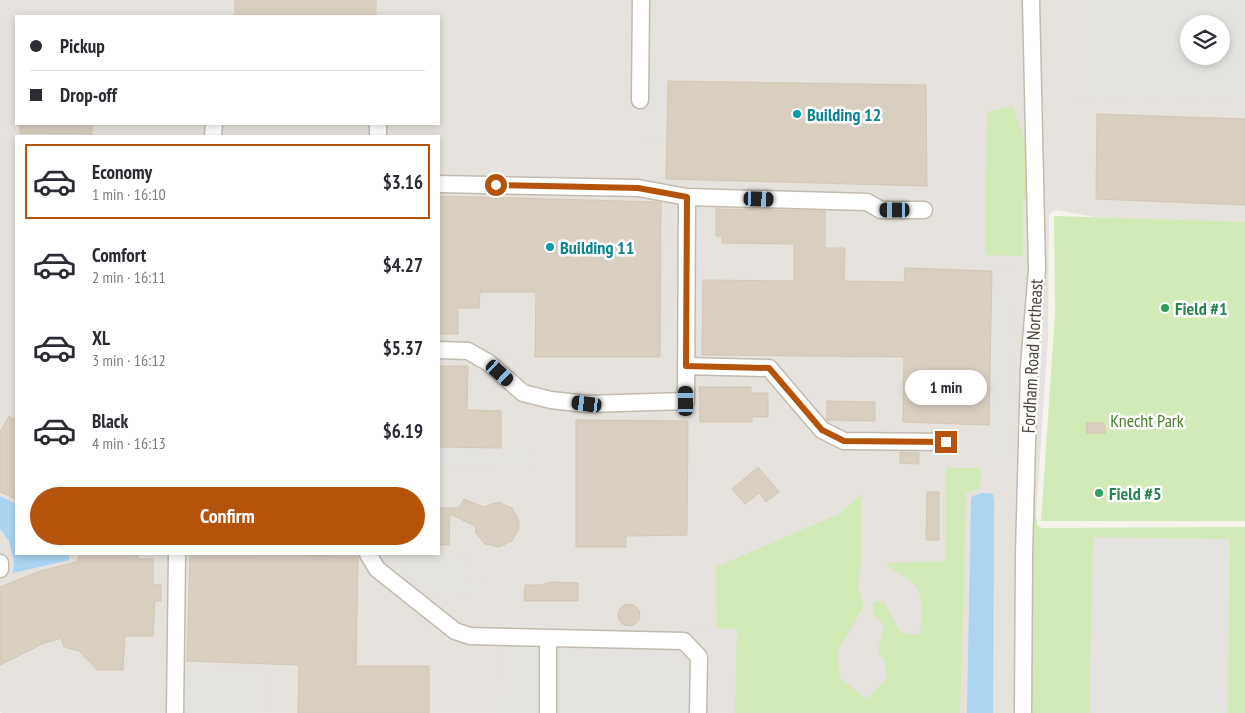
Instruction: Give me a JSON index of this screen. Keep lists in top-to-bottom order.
{
  "streets": {
    "street": ["Fordham Road Northeast"]
  },
  "parks": ["Knecht Park"],
  "places": [
    "Building 12",
    "Building 11",
    "Field #1",
    "Field #5"
  ],
  "page": {
    "banner": ["Pickup", "Drop-off"],
    "list": [
      {
        "name": "Economy",
        "note": "1 min · 16:10",
        "value": "$3.16"
      },
      {
        "name": "Comfort",
        "note": "2 min · 16:11",
        "value": "$4.27"
      },
      {
        "name": "XL",
        "note": "3 min · 16:12",
        "value": "$5.37"
      },
      {
        "name": "Black",
        "note": "4 min · 16:13",
        "value": "$6.19"
      }
    ],
    "bubble": "1 min",
    "buttons": "Confirm"
  }
}
